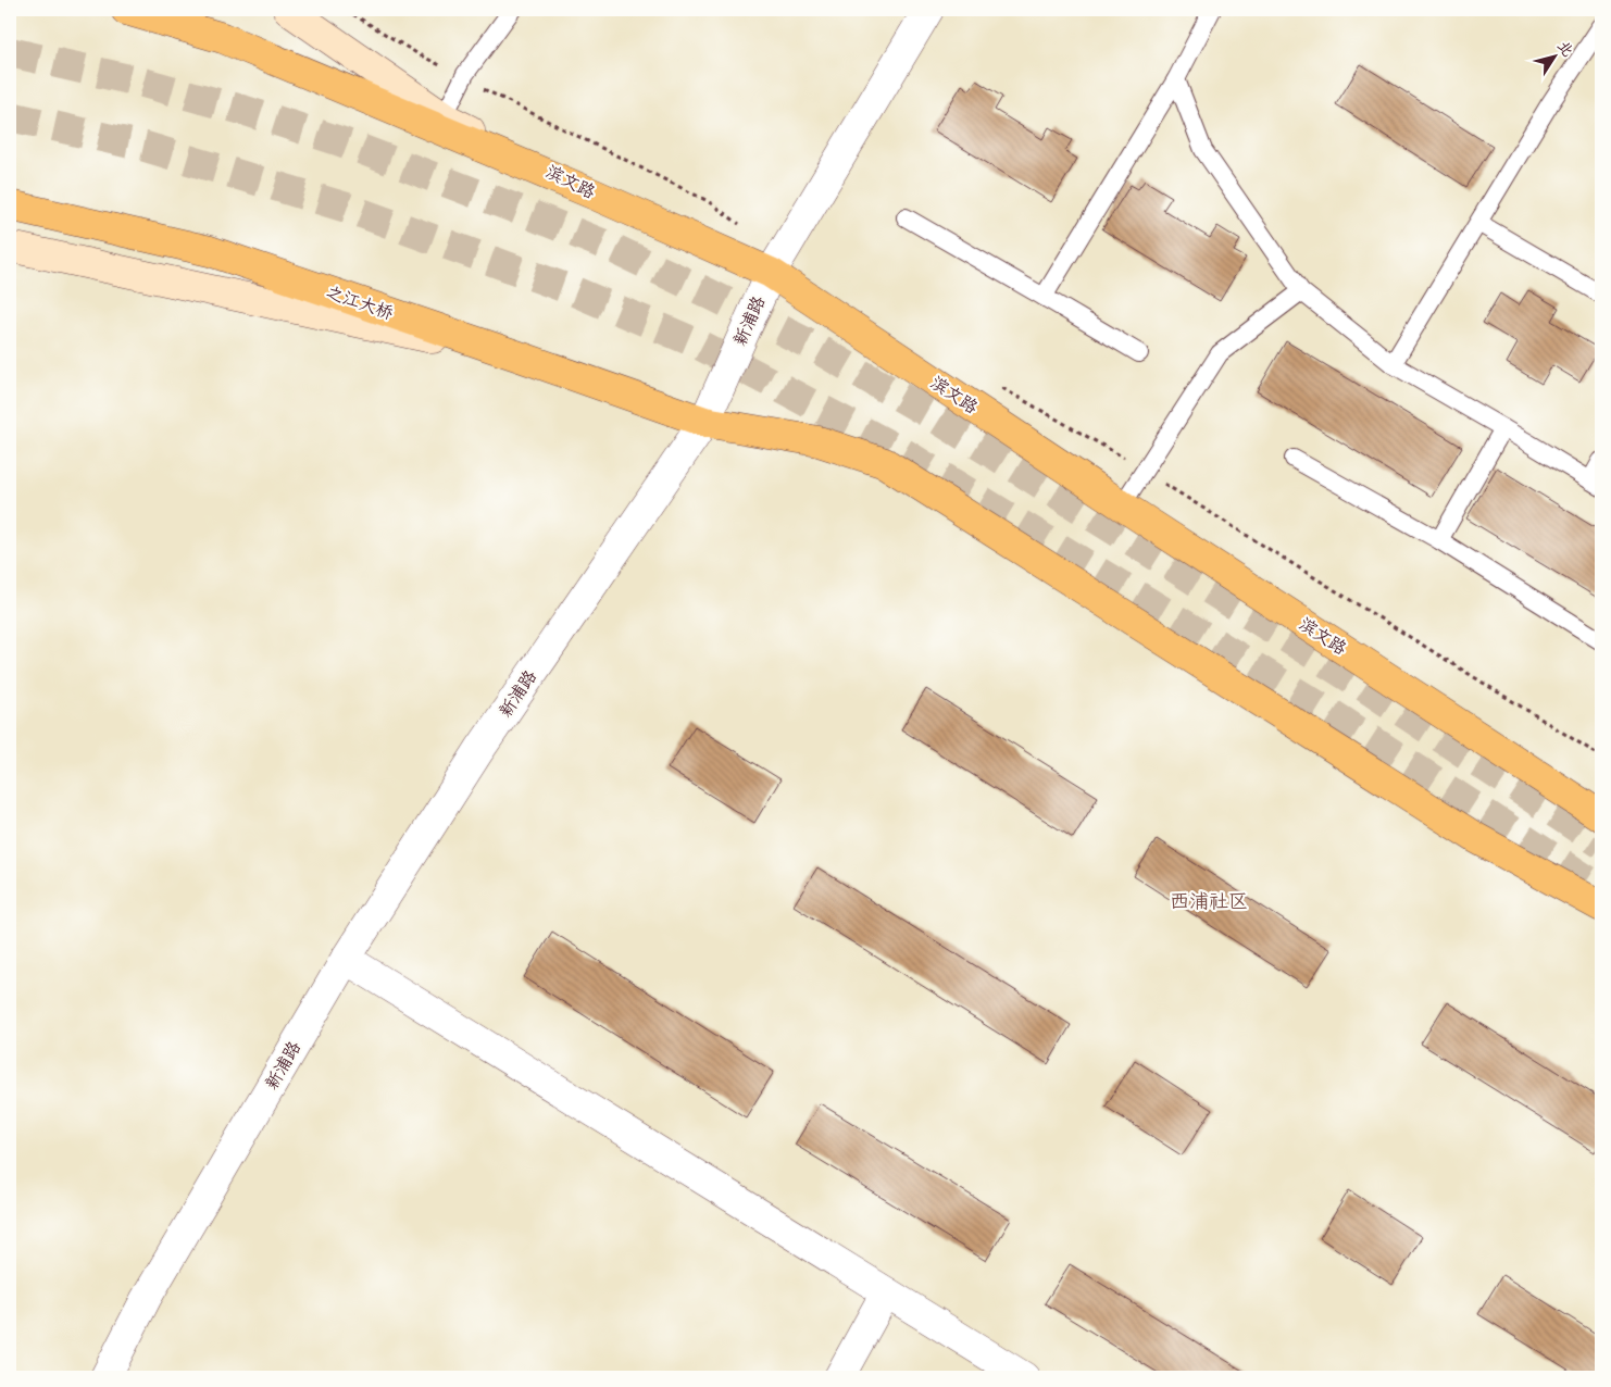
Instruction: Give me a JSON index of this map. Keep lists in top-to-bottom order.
{
  "streets": {
    "main road": ["滨文路", "之江大桥"],
    "street": ["新浦路"]
  },
  "crossings": [
    ["滨文路", "新浦路"],
    ["之江大桥", "新浦路"]
  ],
  "districts": ["西浦社区"],
  "north": "top right"
}
